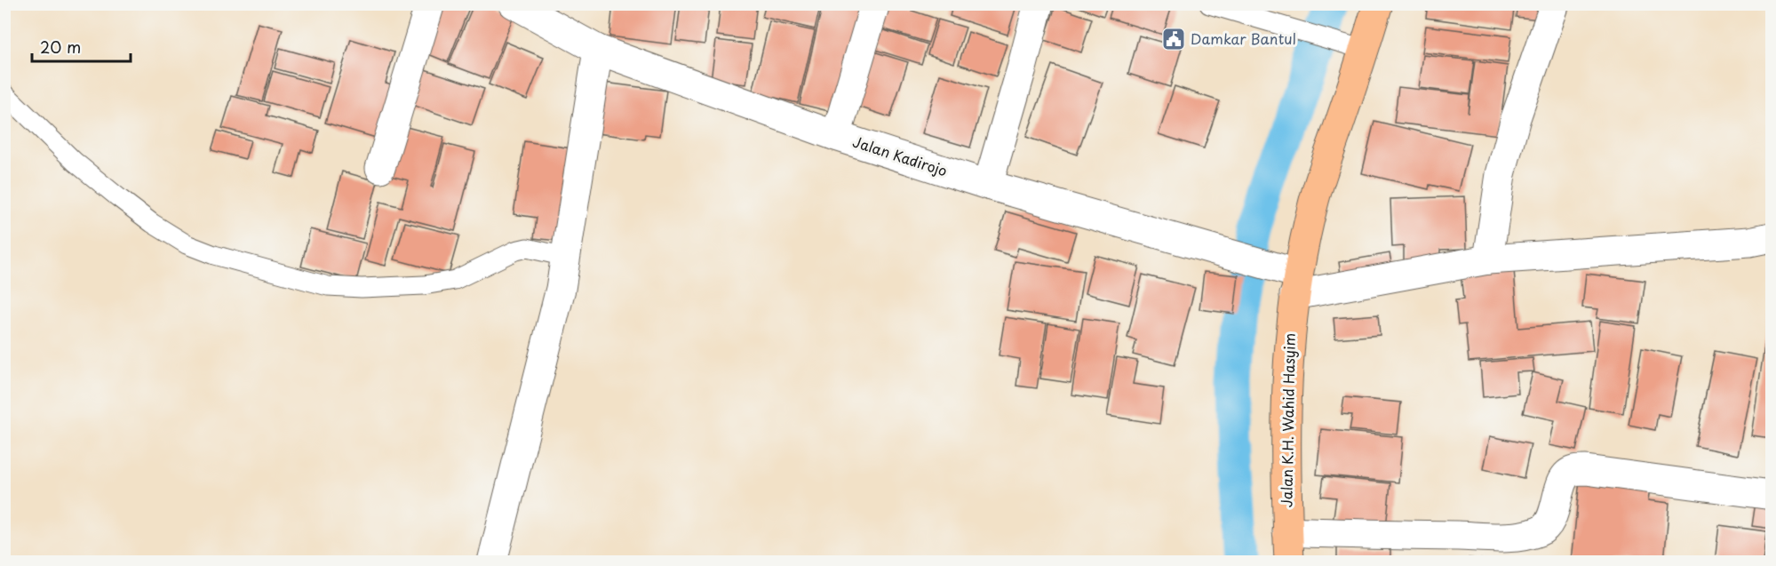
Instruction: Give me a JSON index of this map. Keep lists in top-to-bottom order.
{
  "streets": {
    "main road": ["Jalan K.H. Wahid Hasyim"],
    "street": ["Jalan Kadirojo"]
  },
  "crossings": [
    ["Jalan Kadirojo", "Jalan K.H. Wahid Hasyim"]
  ],
  "places": {
    "public building": ["Damkar Bantul"]
  },
  "scale_bar": "20 m"
}
